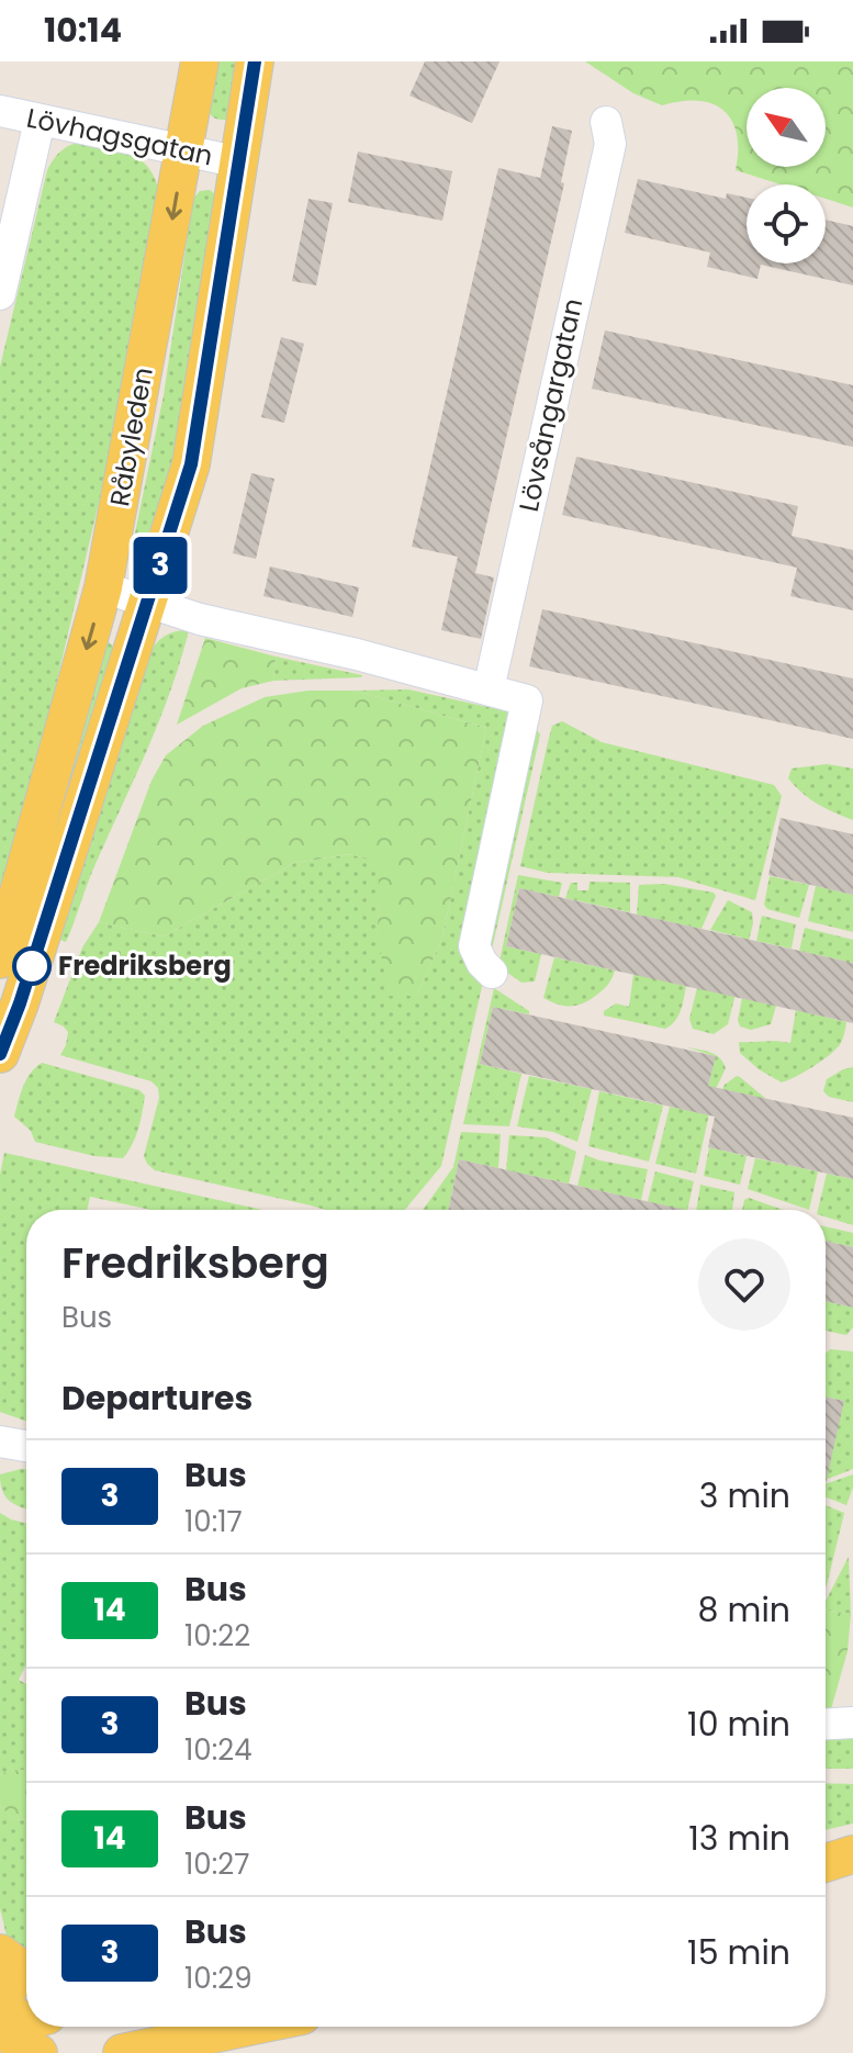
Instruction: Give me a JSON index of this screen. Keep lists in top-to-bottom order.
{
  "streets": {
    "main road": ["Råbyleden"],
    "street": ["Lövhagsgatan", "Lövsångargatan"]
  },
  "crossings": [
    ["Lövhagsgatan", "Råbyleden"]
  ],
  "places": ["Fredriksberg"],
  "lines": ["bus line 3"],
  "north": "top left",
  "page": {
    "status": "10:14",
    "on_map": "3",
    "heading": [
      ["Fredriksberg", "Bus"],
      "Departures"
    ],
    "list": [
      {
        "mark": "3",
        "name": "Bus",
        "note": "10:17",
        "value": "3 min"
      },
      {
        "mark": "14",
        "name": "Bus",
        "note": "10:22",
        "value": "8 min"
      },
      {
        "mark": "3",
        "name": "Bus",
        "note": "10:24",
        "value": "10 min"
      },
      {
        "mark": "14",
        "name": "Bus",
        "note": "10:27",
        "value": "13 min"
      },
      {
        "mark": "3",
        "name": "Bus",
        "note": "10:29",
        "value": "15 min"
      }
    ]
  }
}
